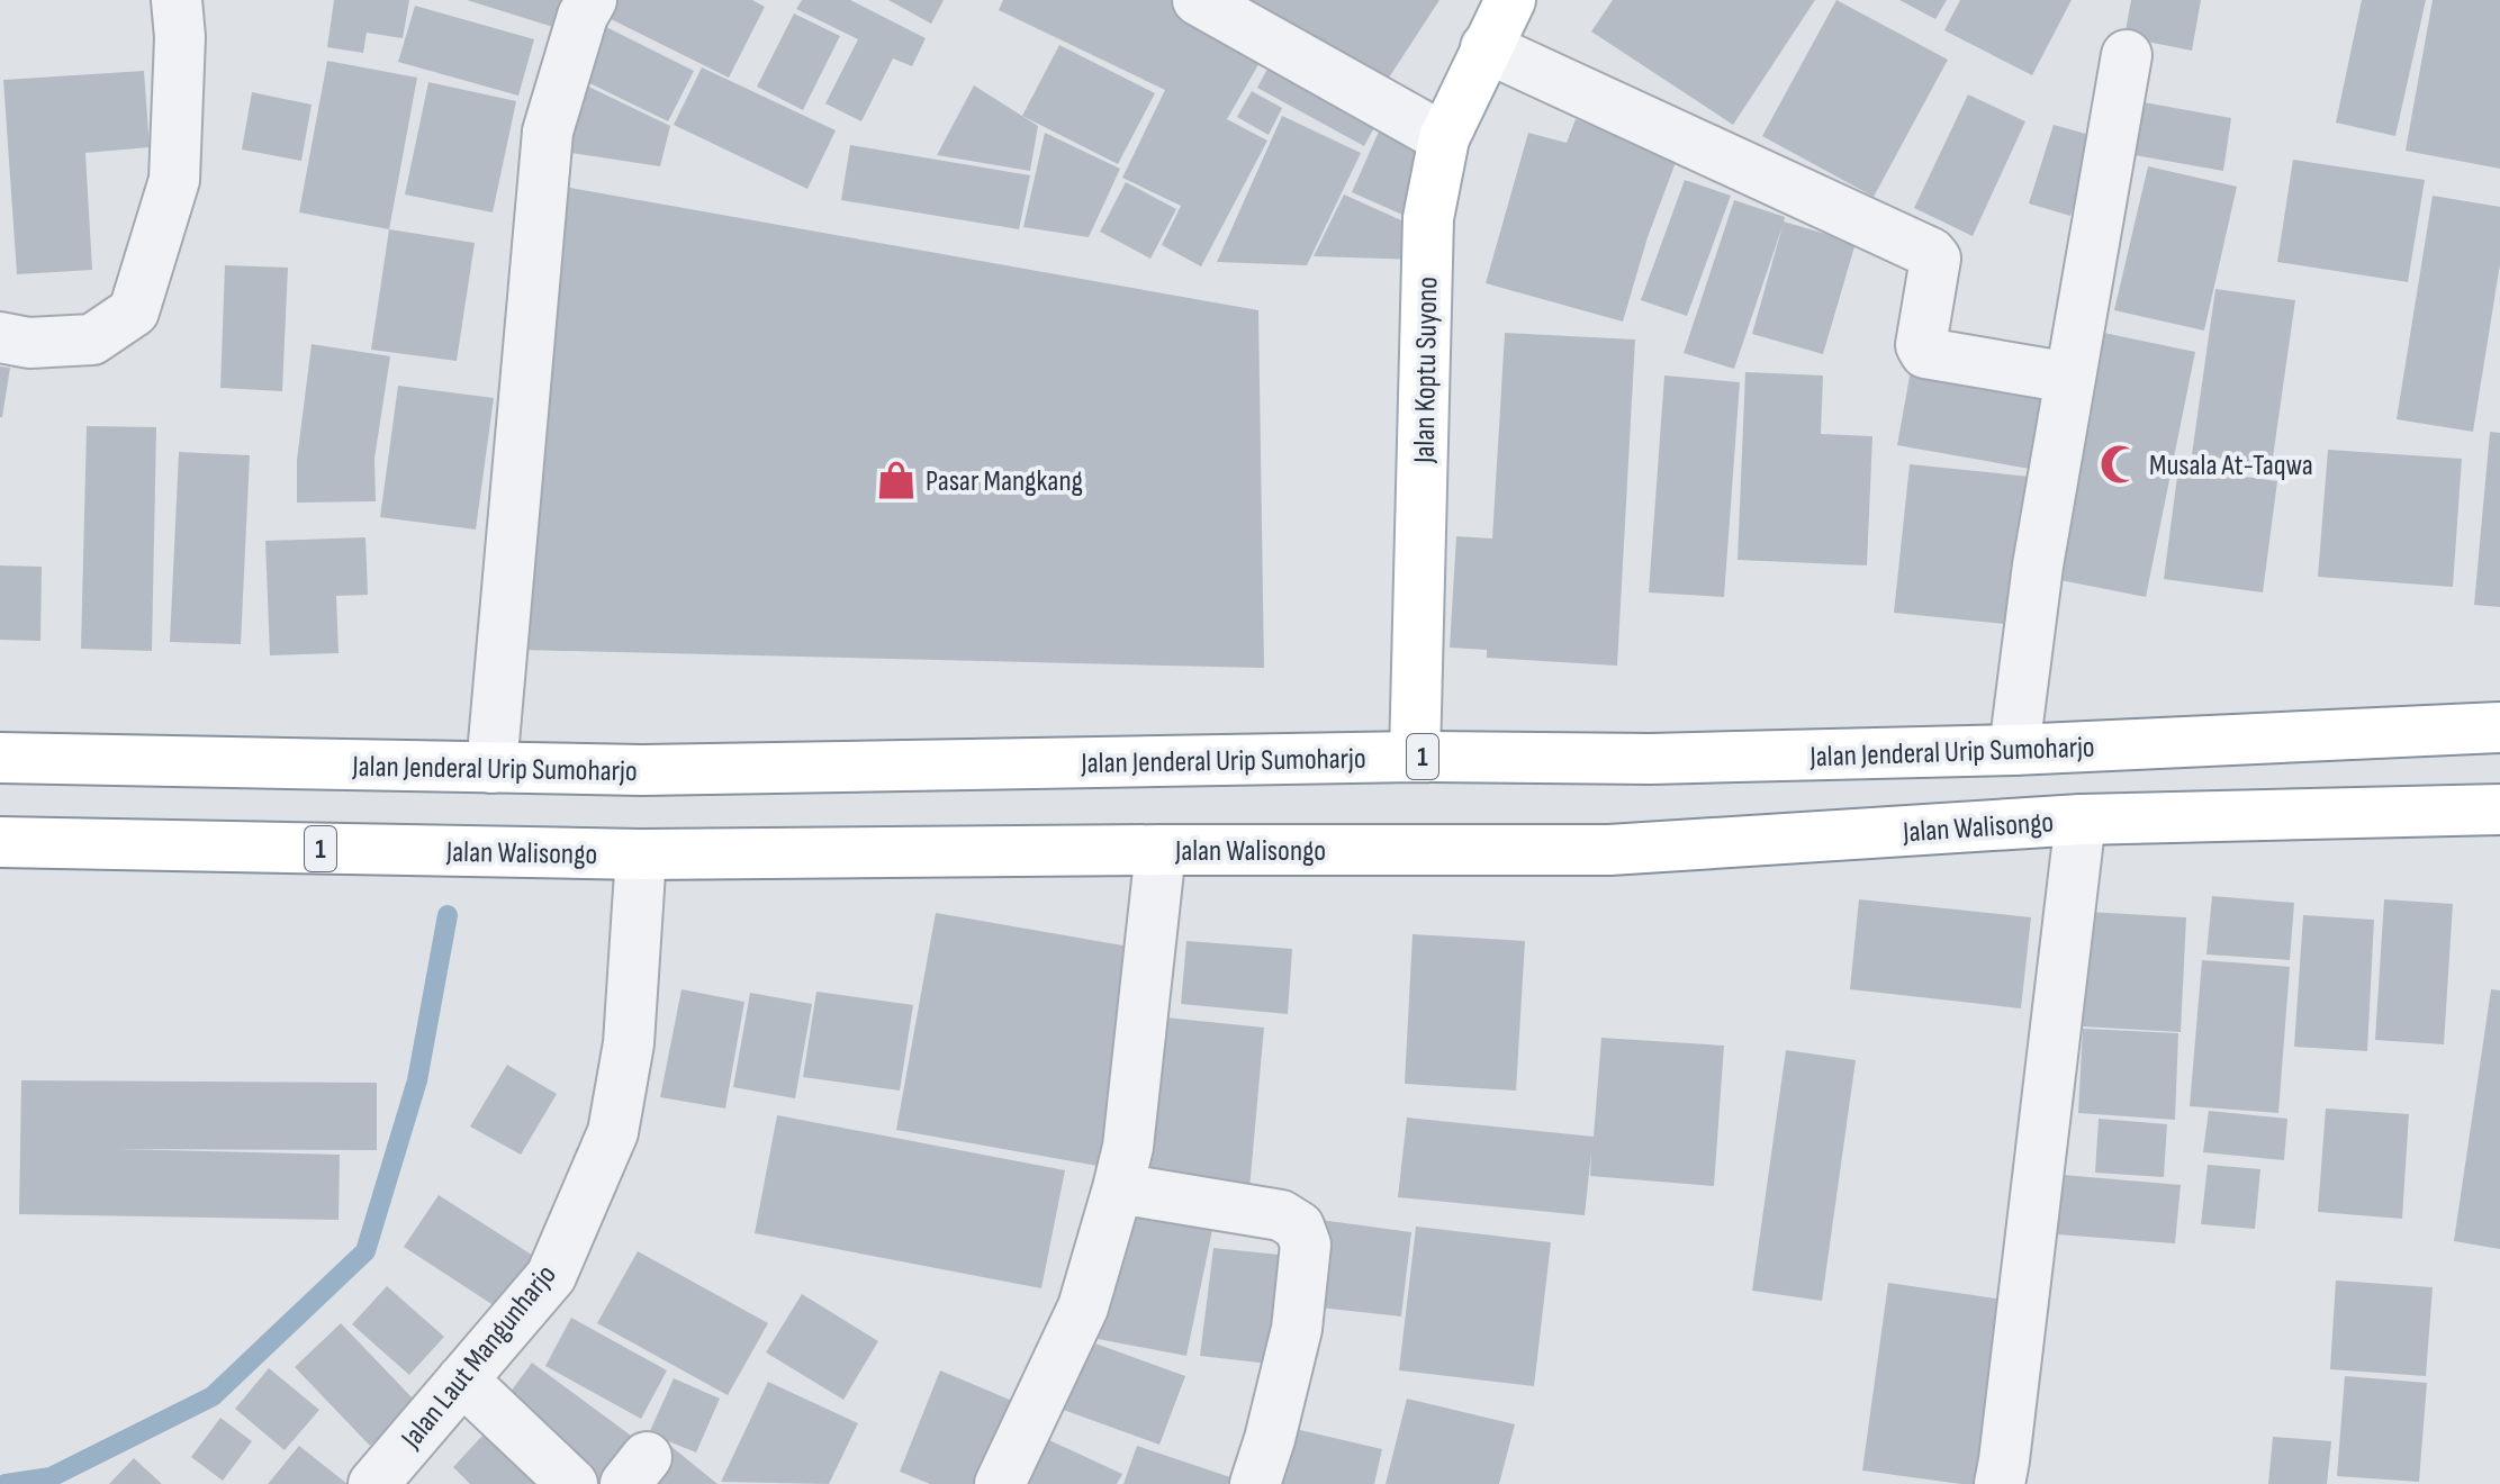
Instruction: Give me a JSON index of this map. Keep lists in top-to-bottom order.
{
  "streets": {
    "main road": [
      "Jalan Koptu Suyono",
      "Jalan Jenderal Urip Sumoharjo",
      "1",
      "Jalan Walisongo"
    ],
    "street": ["Jalan Laut Mangunharjo"]
  },
  "crossings": [
    ["Jalan Koptu Suyono", "Jalan Jenderal Urip Sumoharjo"],
    ["Jalan Walisongo", "Jalan Laut Mangunharjo"]
  ],
  "places": {
    "mosque": ["Musala At-Taqwa"],
    "shop": ["Pasar Mangkang"]
  }
}
